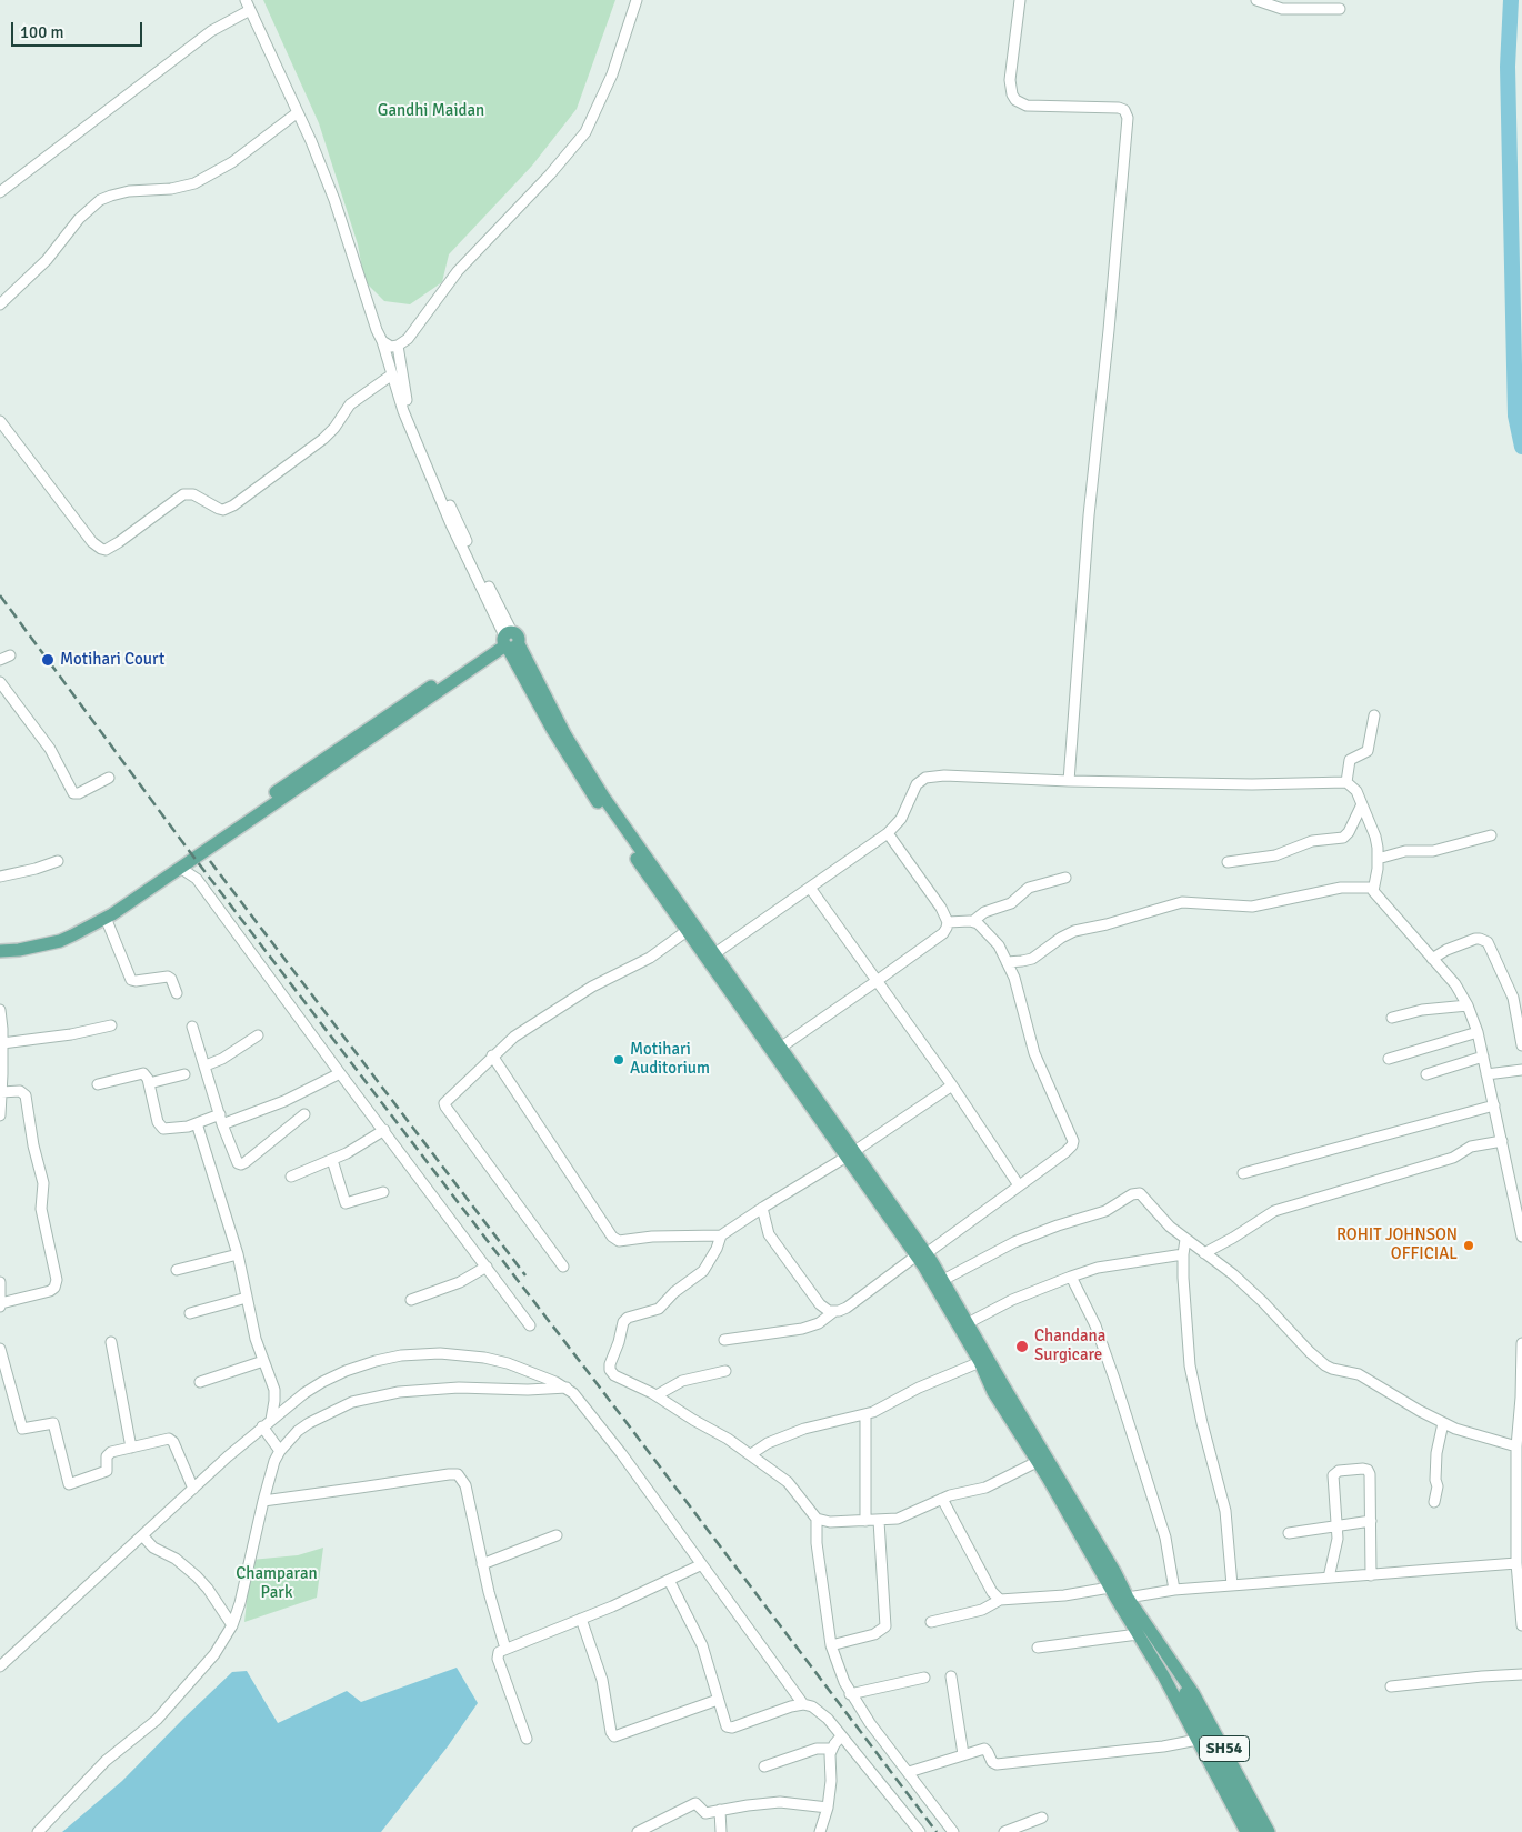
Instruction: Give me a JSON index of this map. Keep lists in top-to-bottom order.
{
  "streets": {
    "main road": ["SH54"]
  },
  "parks": ["Gandhi Maidan", "Champaran Park"],
  "places": [
    "Motihari Court",
    "Motihari Auditorium",
    "ROHIT JOHNSON OFFICIAL",
    "Chandana Surgicare"
  ],
  "scale_bar": "100 m"
}
